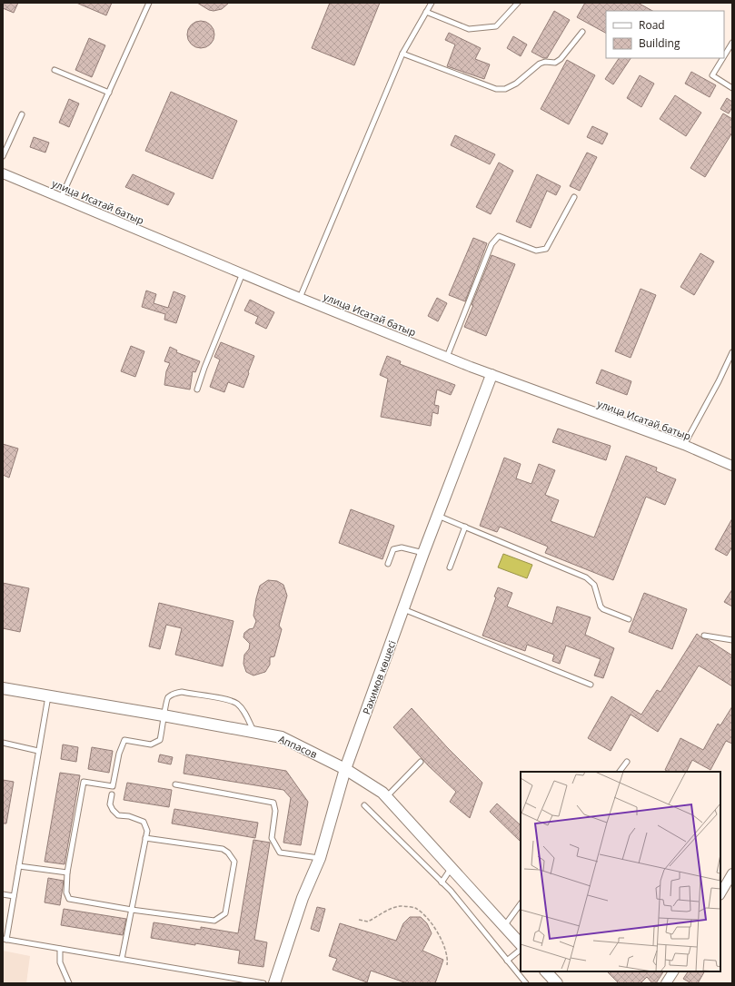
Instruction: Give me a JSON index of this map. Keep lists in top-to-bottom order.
{
  "streets": {
    "street": ["улица Исатай батыр", "Рахимов көшесі", "Аппасов"]
  },
  "crossings": [
    ["улица Исатай батыр", "Рахимов көшесі"],
    ["Рахимов көшесі", "Аппасов"]
  ],
  "legend": ["Road", "Building"]
}
